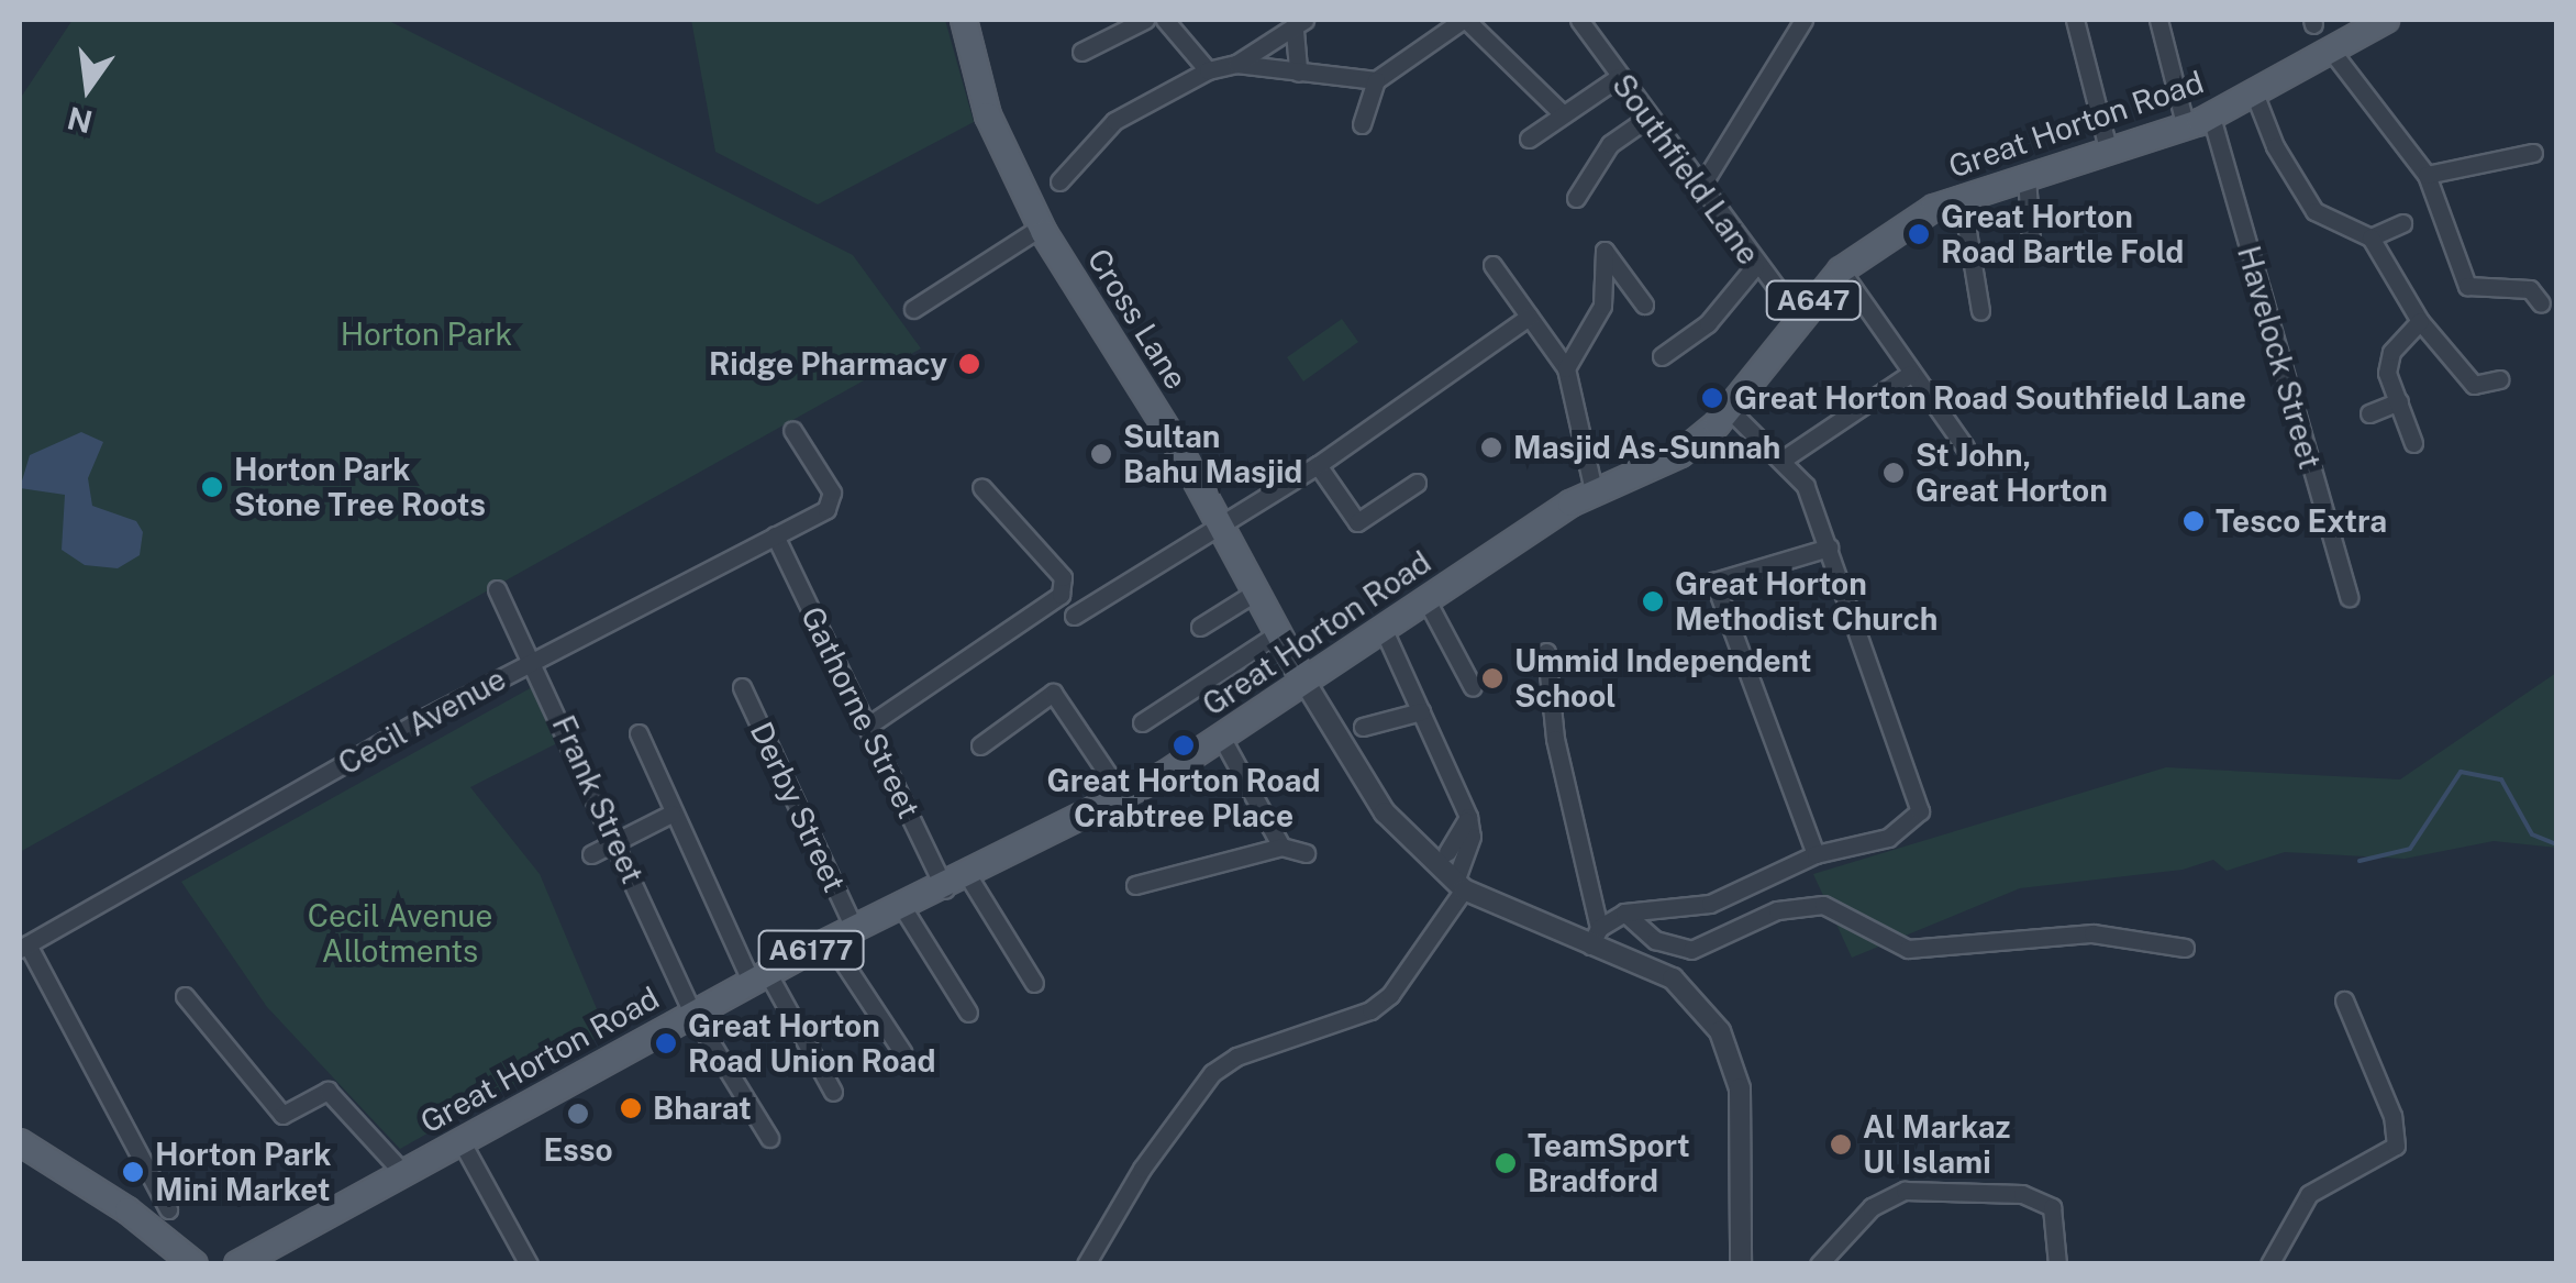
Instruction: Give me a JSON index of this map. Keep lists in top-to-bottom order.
{
  "streets": {
    "main road": [
      "Great Horton Road",
      "A647",
      "Cross Lane",
      "A6177"
    ],
    "street": [
      "Southfield Lane",
      "Havelock Street",
      "Gathorne Street",
      "Cecil Avenue",
      "Frank Street",
      "Derby Street"
    ]
  },
  "crossings": [
    ["Great Horton Road", "Southfield Lane"],
    ["Great Horton Road", "Cross Lane"],
    ["Great Horton Road", "Havelock Street"],
    ["Great Horton Road", "Gathorne Street"],
    ["Great Horton Road", "Frank Street"],
    ["Great Horton Road", "Derby Street"],
    ["Gathorne Street", "Cecil Avenue"],
    ["Cecil Avenue", "Frank Street"]
  ],
  "parks": ["Horton Park", "Cecil Avenue Allotments"],
  "places": [
    "Great Horton Road Bartle Fold",
    "Ridge Pharmacy",
    "Great Horton Road Southfield Lane",
    "Masjid As-Sunnah",
    "Sultan Bahu Masjid",
    "St John, Great Horton",
    "Horton Park Stone Tree Roots",
    "Tesco Extra",
    "Great Horton Methodist Church",
    "Ummid Independent School",
    "Great Horton Road Crabtree Place",
    "Great Horton Road Union Road",
    "Bharat",
    "Esso",
    "Al Markaz Ul Islami",
    "TeamSport Bradford",
    "Horton Park Mini Market"
  ],
  "north": "bottom"
}
